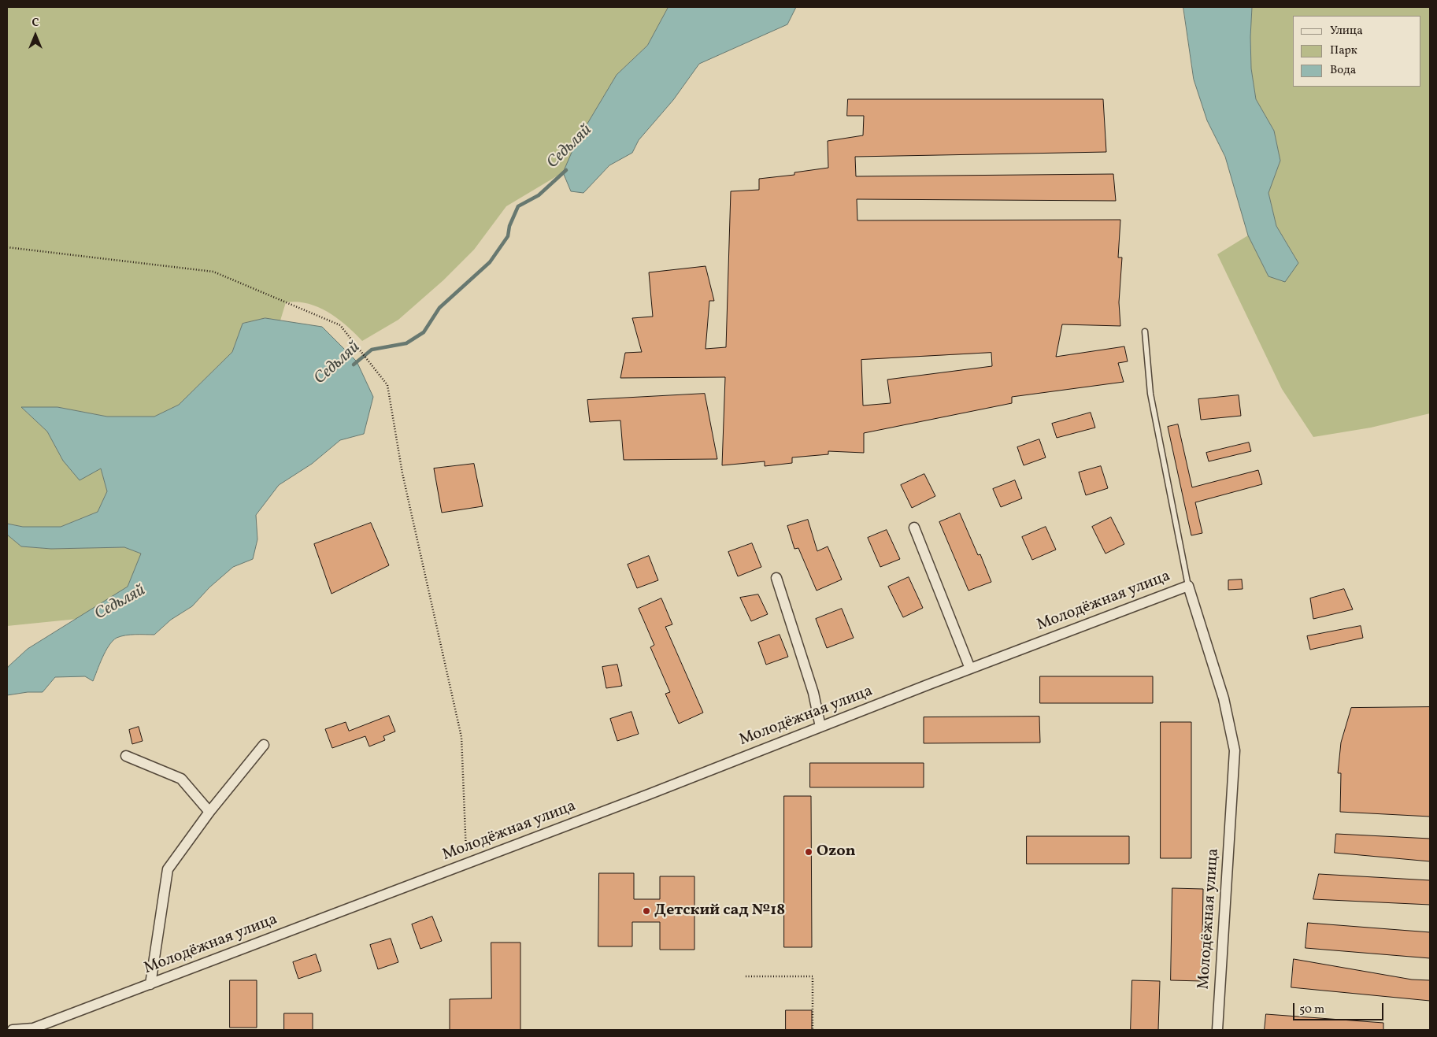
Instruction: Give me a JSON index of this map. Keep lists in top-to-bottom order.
{
  "streets": {
    "street": ["Молодёжная улица"]
  },
  "water": ["Седьляй"],
  "places": ["Ozon", "Детский сад №18"],
  "legend": ["Улица", "Парк", "Вода"],
  "scale_bar": "50 m",
  "north": "top"
}
